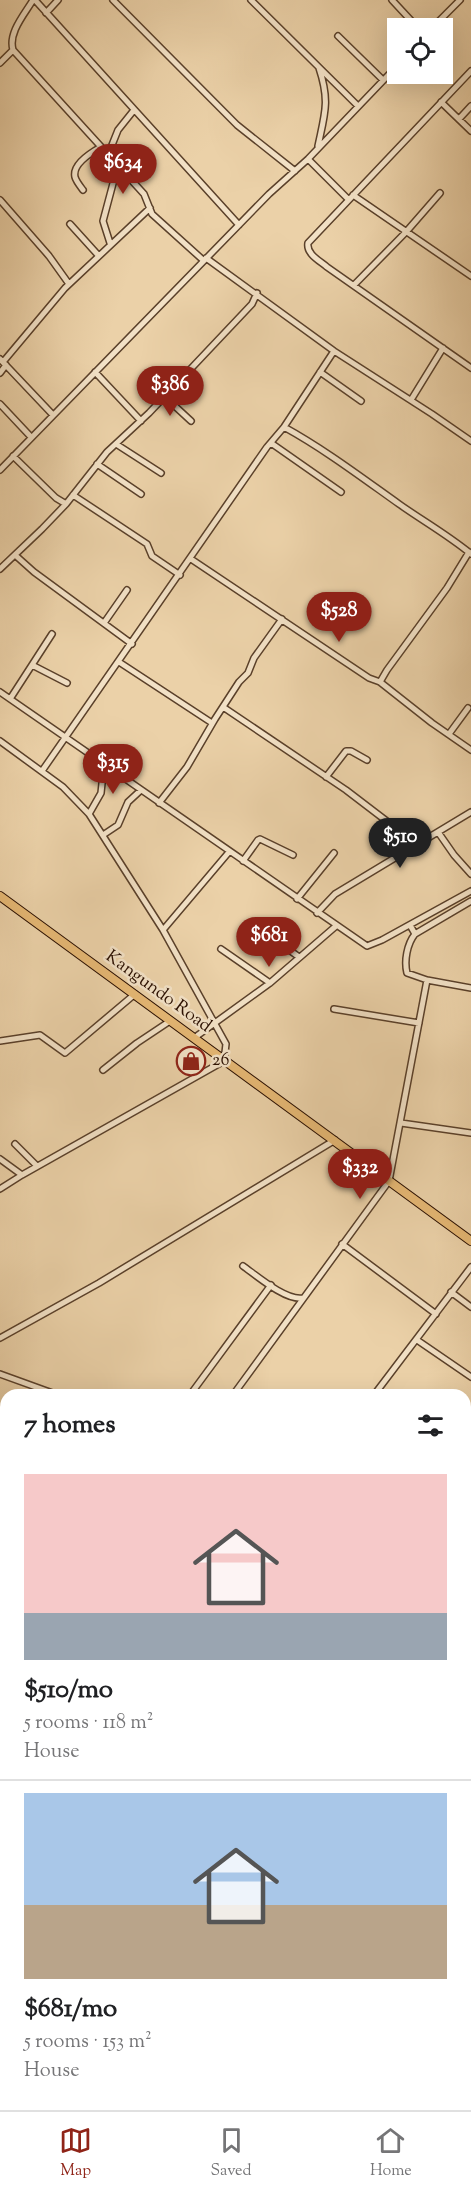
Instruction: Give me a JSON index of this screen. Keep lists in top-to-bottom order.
{
  "streets": {
    "highway": ["Kangundo Road"]
  },
  "places": {
    "shop": ["26"]
  },
  "page": {
    "price": [
      "$634",
      "$386",
      "$528",
      "$315",
      "$510",
      "$681",
      "$332"
    ],
    "heading": "7 homes",
    "list": [
      {
        "name": "$510/mo",
        "note": "5 rooms · 118 m² · House"
      },
      {
        "name": "$681/mo",
        "note": "5 rooms · 153 m² · House"
      }
    ],
    "tabs": ["Map", "Saved", "Home"]
  }
}
